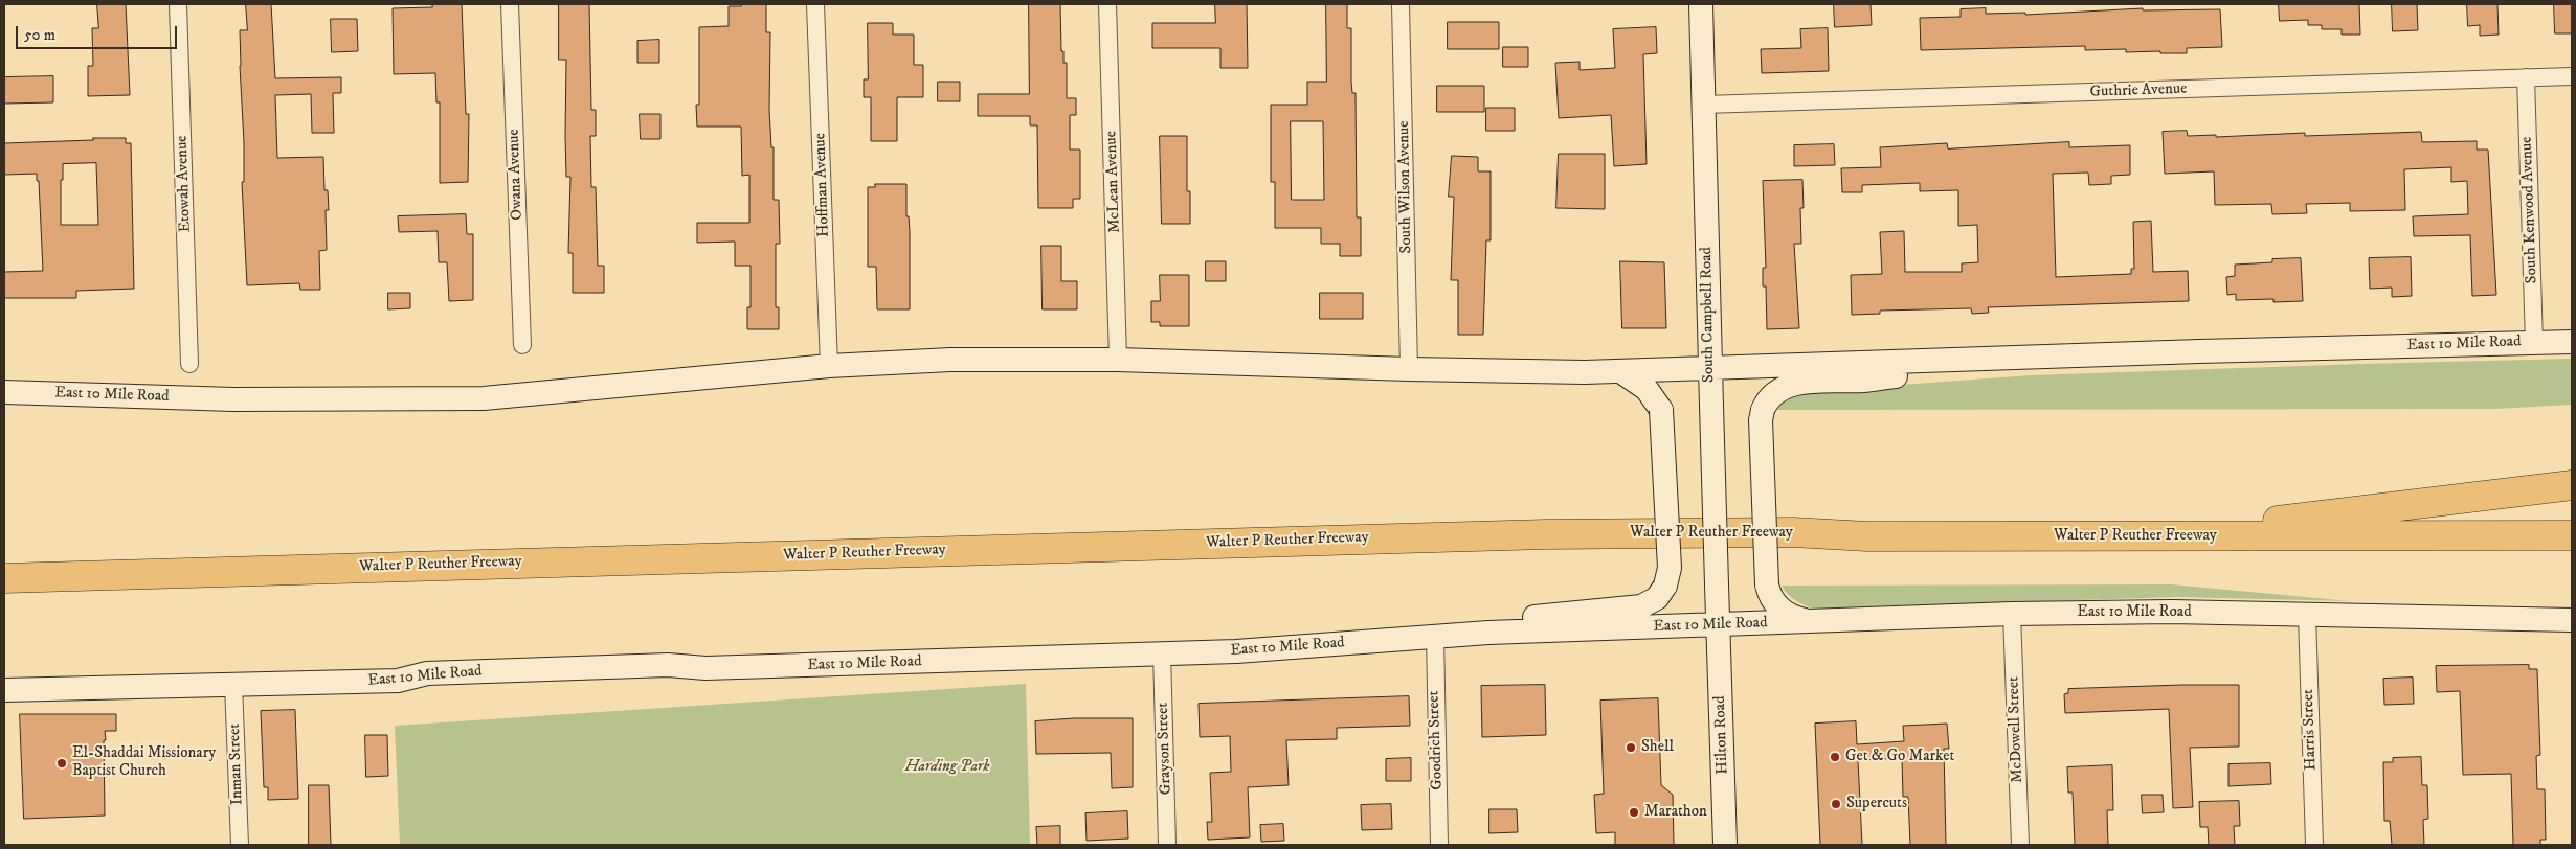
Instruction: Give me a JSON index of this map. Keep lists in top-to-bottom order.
{
  "streets": {
    "highway": ["Walter P Reuther Freeway"],
    "main road": ["South Campbell Road", "East 10 Mile Road", "Hilton Road"],
    "street": [
      "Guthrie Avenue",
      "Owana Avenue",
      "McLean Avenue",
      "Etowah Avenue",
      "Hoffman Avenue",
      "South Wilson Avenue",
      "South Kenwood Avenue",
      "McDowell Street",
      "Harris Street",
      "Goodrich Street",
      "Grayson Street",
      "Inman Street"
    ]
  },
  "crossings": [
    ["Guthrie Avenue", "South Kenwood Avenue"],
    ["Guthrie Avenue", "South Campbell Road"],
    ["McLean Avenue", "East 10 Mile Road"],
    ["Hoffman Avenue", "East 10 Mile Road"],
    ["South Wilson Avenue", "East 10 Mile Road"],
    ["South Kenwood Avenue", "East 10 Mile Road"],
    ["South Campbell Road", "East 10 Mile Road"],
    ["South Campbell Road", "Hilton Road"],
    ["East 10 Mile Road", "McDowell Street"],
    ["East 10 Mile Road", "Harris Street"],
    ["East 10 Mile Road", "Hilton Road"],
    ["East 10 Mile Road", "Goodrich Street"],
    ["East 10 Mile Road", "Grayson Street"],
    ["East 10 Mile Road", "Inman Street"]
  ],
  "parks": ["Harding Park"],
  "places": [
    "Shell",
    "Get & Go Market",
    "El-Shaddai Missionary Baptist Church",
    "Supercuts",
    "Marathon"
  ],
  "scale_bar": "50 m"
}
